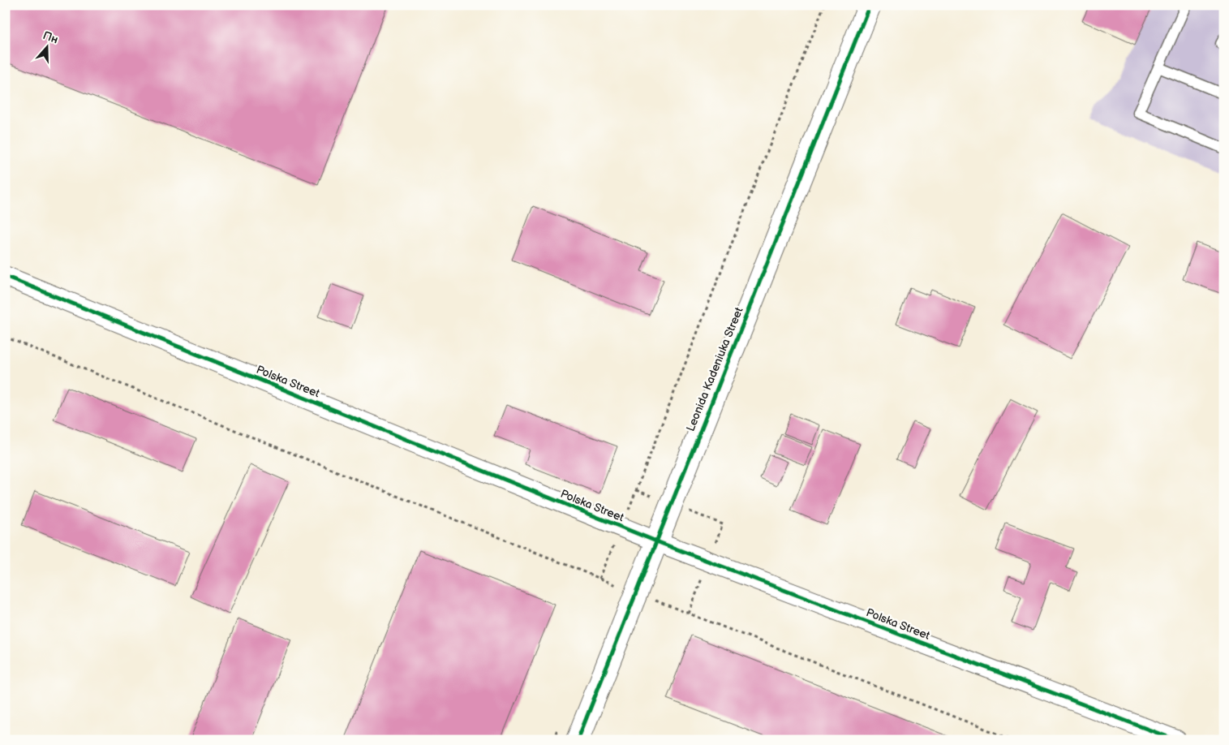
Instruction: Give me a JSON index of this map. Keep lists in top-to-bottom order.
{
  "streets": {
    "street": ["Leonida Kadeniuka Street", "Polska Street"]
  },
  "crossings": [
    ["Leonida Kadeniuka Street", "Polska Street"]
  ],
  "north": "top"
}
